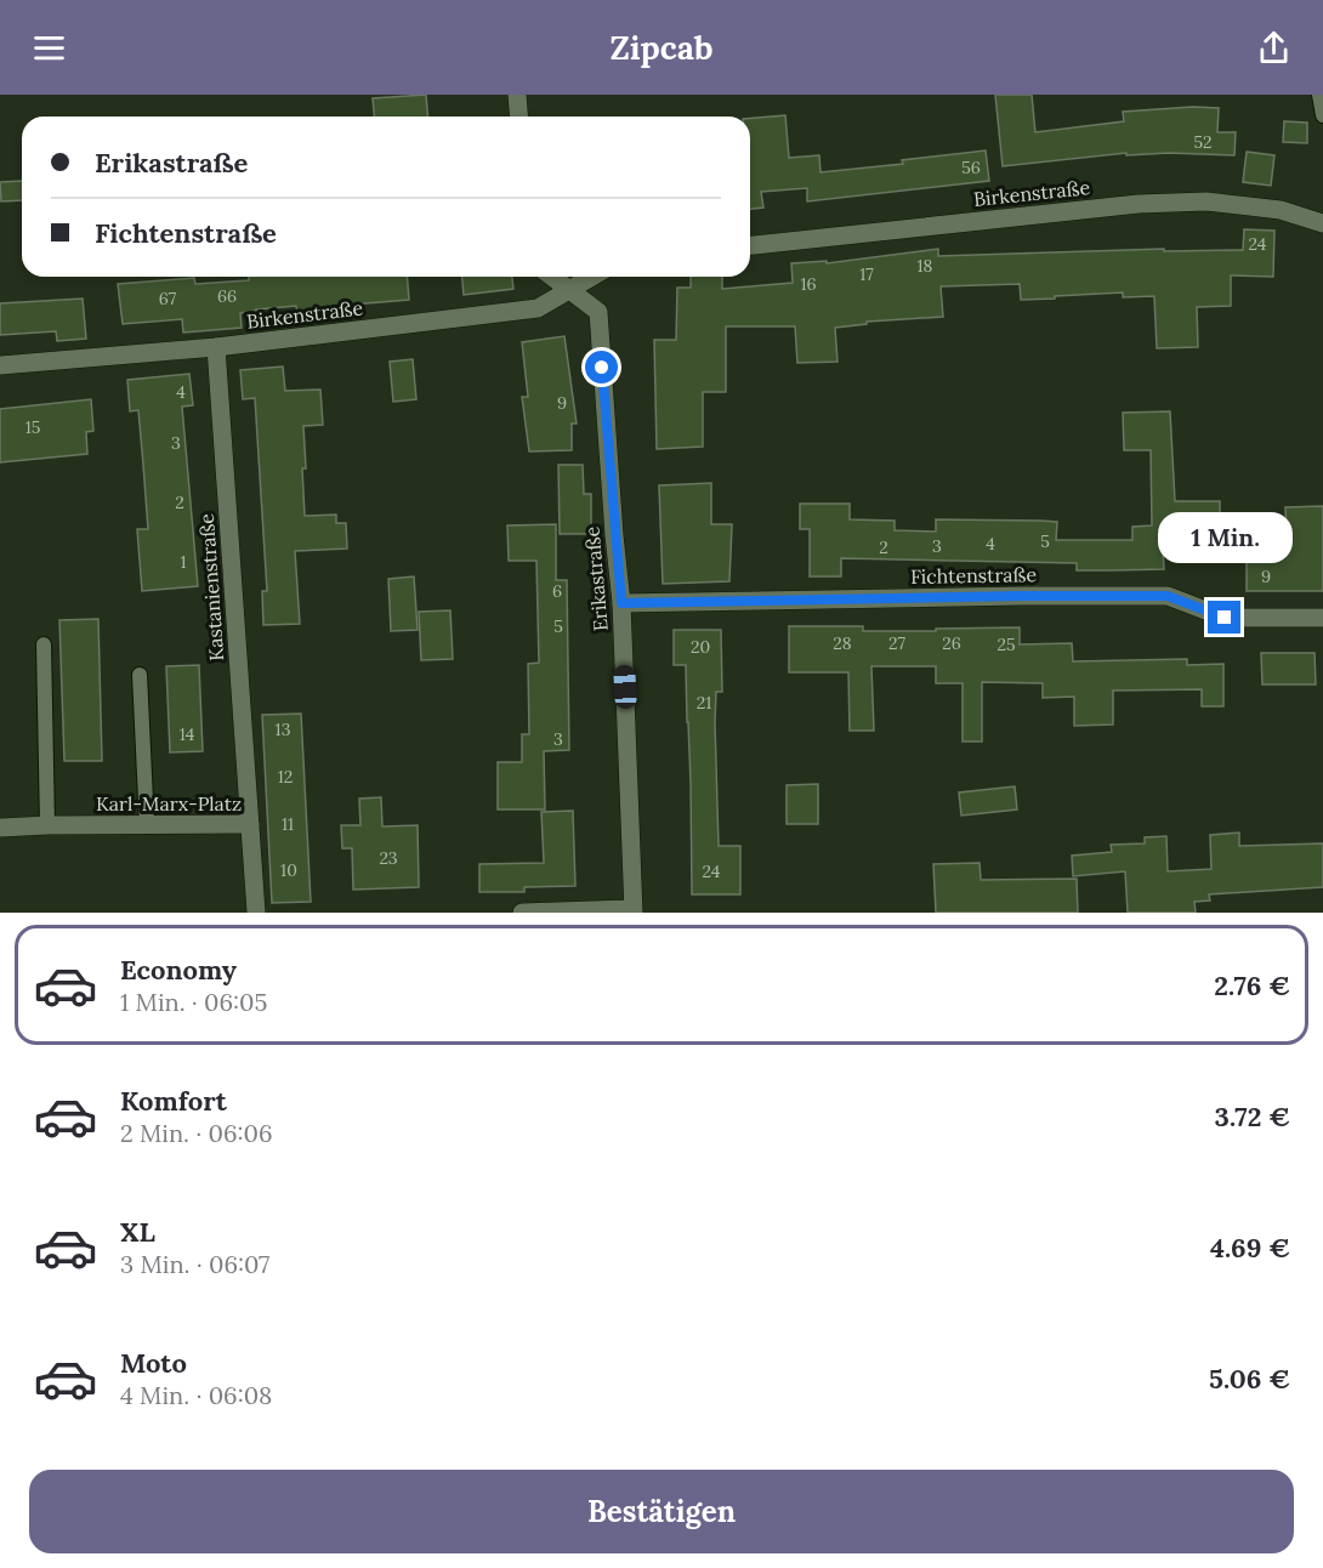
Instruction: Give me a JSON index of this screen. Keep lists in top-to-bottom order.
{
  "streets": {
    "street": [
      "Birkenstraße",
      "Fichtenstraße",
      "Erikastraße",
      "Kastanienstraße",
      "Karl-Marx-Platz"
    ]
  },
  "crossings": [
    ["Birkenstraße", "Erikastraße"],
    ["Birkenstraße", "Kastanienstraße"],
    ["Fichtenstraße", "Erikastraße"],
    ["Kastanienstraße", "Karl-Marx-Platz"]
  ],
  "house_numbers": [
    "52",
    "56",
    "24",
    "18",
    "17",
    "16",
    "66",
    "67",
    "4",
    "9",
    "15",
    "3",
    "2",
    "5",
    "4",
    "3",
    "2",
    "1",
    "9",
    "6",
    "5",
    "28",
    "27",
    "26",
    "25",
    "20",
    "21",
    "13",
    "14",
    "3",
    "12",
    "11",
    "23",
    "10",
    "24"
  ],
  "page": {
    "header": "Zipcab",
    "banner": ["Erikastraße", "Fichtenstraße"],
    "bubble": "1 Min.",
    "list": [
      {
        "name": "Economy",
        "note": "1 Min. · 06:05",
        "value": "2.76 €"
      },
      {
        "name": "Komfort",
        "note": "2 Min. · 06:06",
        "value": "3.72 €"
      },
      {
        "name": "XL",
        "note": "3 Min. · 06:07",
        "value": "4.69 €"
      },
      {
        "name": "Moto",
        "note": "4 Min. · 06:08",
        "value": "5.06 €"
      }
    ],
    "buttons": "Bestätigen"
  }
}
